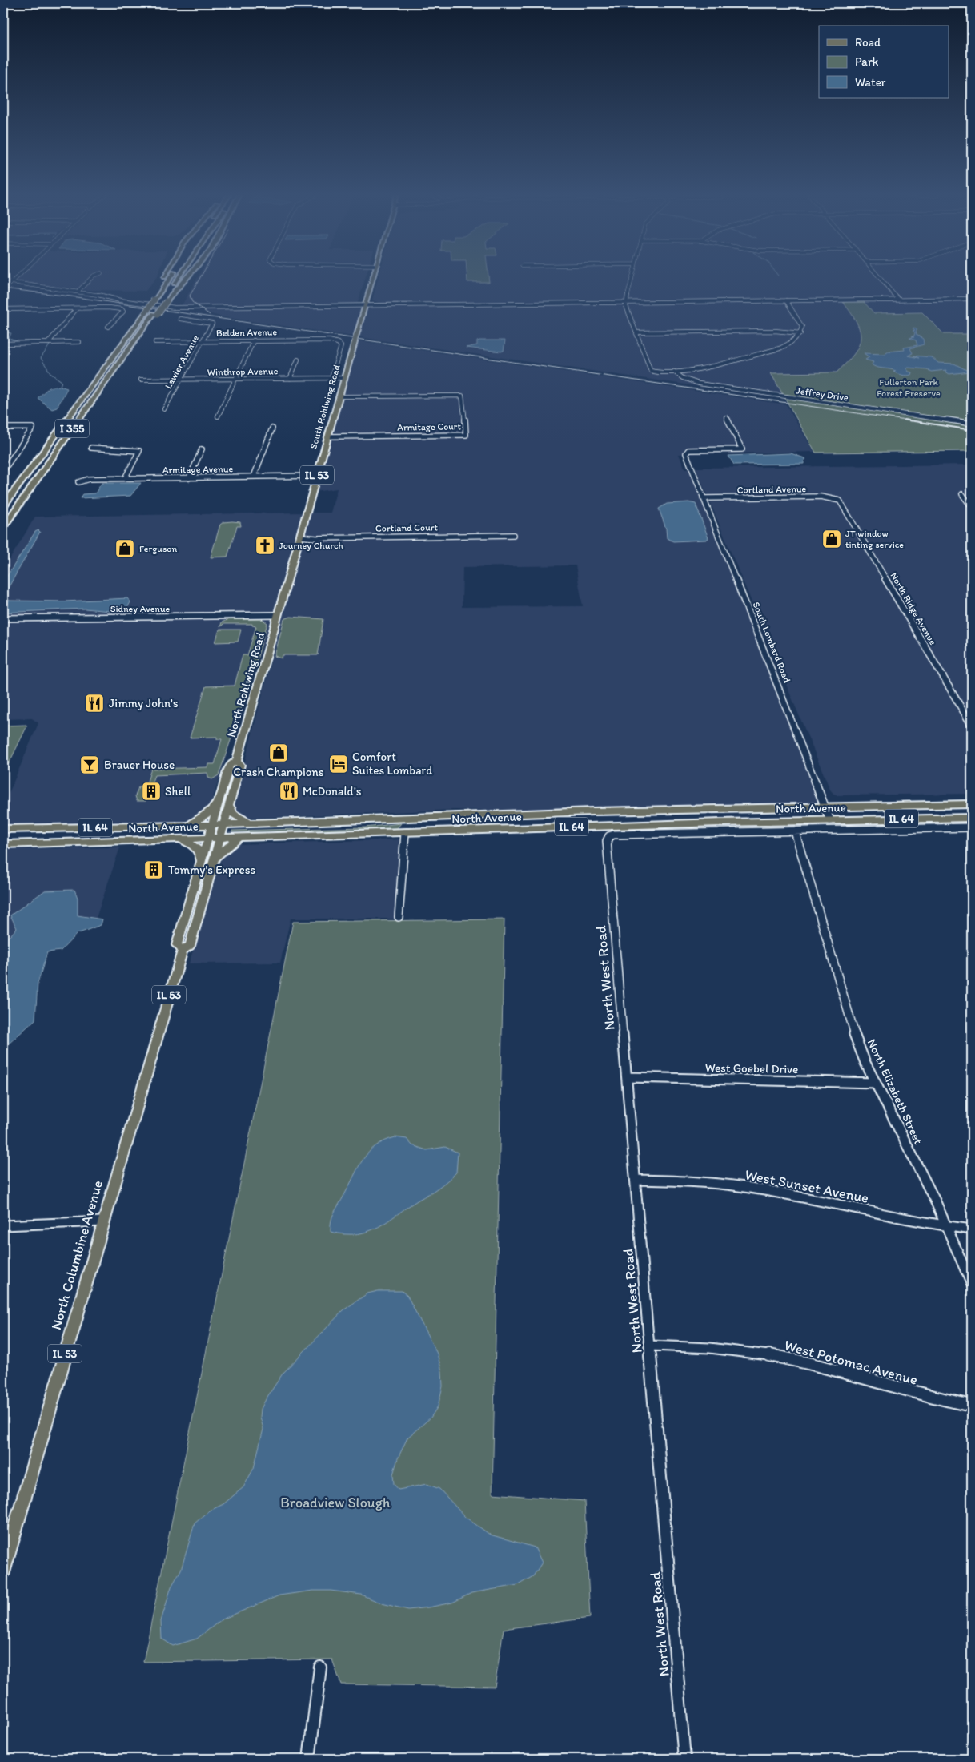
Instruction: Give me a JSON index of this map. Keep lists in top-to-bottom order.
{
  "streets": {
    "highway": ["I 355"],
    "main road": [
      "South Rohlwing Road",
      "IL 53",
      "North Rohlwing Road",
      "North Avenue",
      "IL 64",
      "North Columbine Avenue"
    ],
    "street": [
      "Belden Avenue",
      "Lawler Avenue",
      "Winthrop Avenue",
      "Jeffrey Drive",
      "Armitage Court",
      "Armitage Avenue",
      "Cortland Avenue",
      "Cortland Court",
      "Sidney Avenue",
      "North Ridge Avenue",
      "South Lombard Road",
      "North West Road",
      "West Goebel Drive",
      "North Elizabeth Street",
      "West Sunset Avenue",
      "West Potomac Avenue"
    ]
  },
  "crossings": [
    ["Belden Avenue", "Lawler Avenue"],
    ["Lawler Avenue", "Winthrop Avenue"],
    ["Winthrop Avenue", "South Rohlwing Road"],
    ["South Rohlwing Road", "Armitage Court"],
    ["South Rohlwing Road", "Armitage Avenue"],
    ["South Rohlwing Road", "Cortland Court"],
    ["South Rohlwing Road", "Sidney Avenue"],
    ["South Rohlwing Road", "North Rohlwing Road"],
    ["IL 53", "North Rohlwing Road"],
    ["IL 53", "North Avenue"],
    ["IL 53", "North Columbine Avenue"],
    ["Cortland Avenue", "North Ridge Avenue"],
    ["Cortland Avenue", "South Lombard Road"],
    ["Sidney Avenue", "North Rohlwing Road"],
    ["South Lombard Road", "North Avenue"],
    ["North Rohlwing Road", "North Avenue"],
    ["North Avenue", "North West Road"],
    ["North Avenue", "North Elizabeth Street"],
    ["North Avenue", "North Columbine Avenue"],
    ["North West Road", "West Goebel Drive"],
    ["North West Road", "West Sunset Avenue"],
    ["North West Road", "West Potomac Avenue"],
    ["West Goebel Drive", "North Elizabeth Street"],
    ["North Elizabeth Street", "West Sunset Avenue"]
  ],
  "parks": ["Fullerton Park Forest Preserve", "Broadview Slough"],
  "places": {
    "shop": ["JT window tinting service", "Ferguson", "Crash Champions"],
    "church": ["Journey Church"],
    "restaurant": ["Jimmy John's", "McDonald's"],
    "hotel": ["Comfort Suites Lombard"],
    "bar": ["Brauer House"],
    "building": ["Shell", "Tommy's Express"]
  },
  "legend": ["Road", "Park", "Water"]
}
